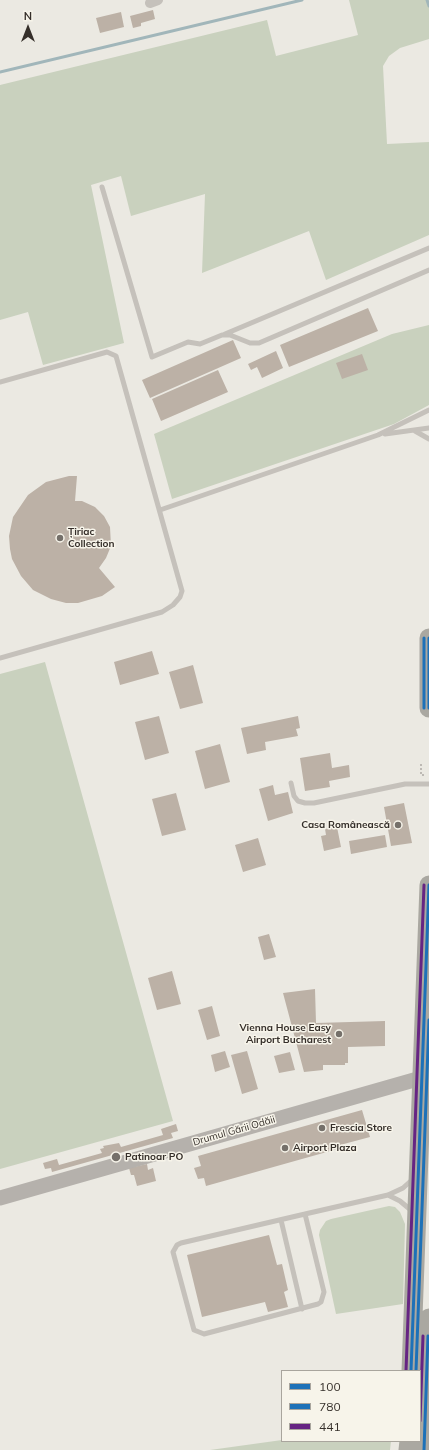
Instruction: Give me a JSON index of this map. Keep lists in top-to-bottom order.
{
  "streets": {
    "street": ["Drumul Gării Odăii"]
  },
  "places": [
    "Țiriac Collection",
    "Casa Românească",
    "Vienna House Easy Airport Bucharest",
    "Frescia Store",
    "Airport Plaza",
    "Patinoar PO"
  ],
  "lines": ["transit line 100", "transit line 780", "transit line 441"],
  "legend": ["100", "780", "441"],
  "north": "top"
}
